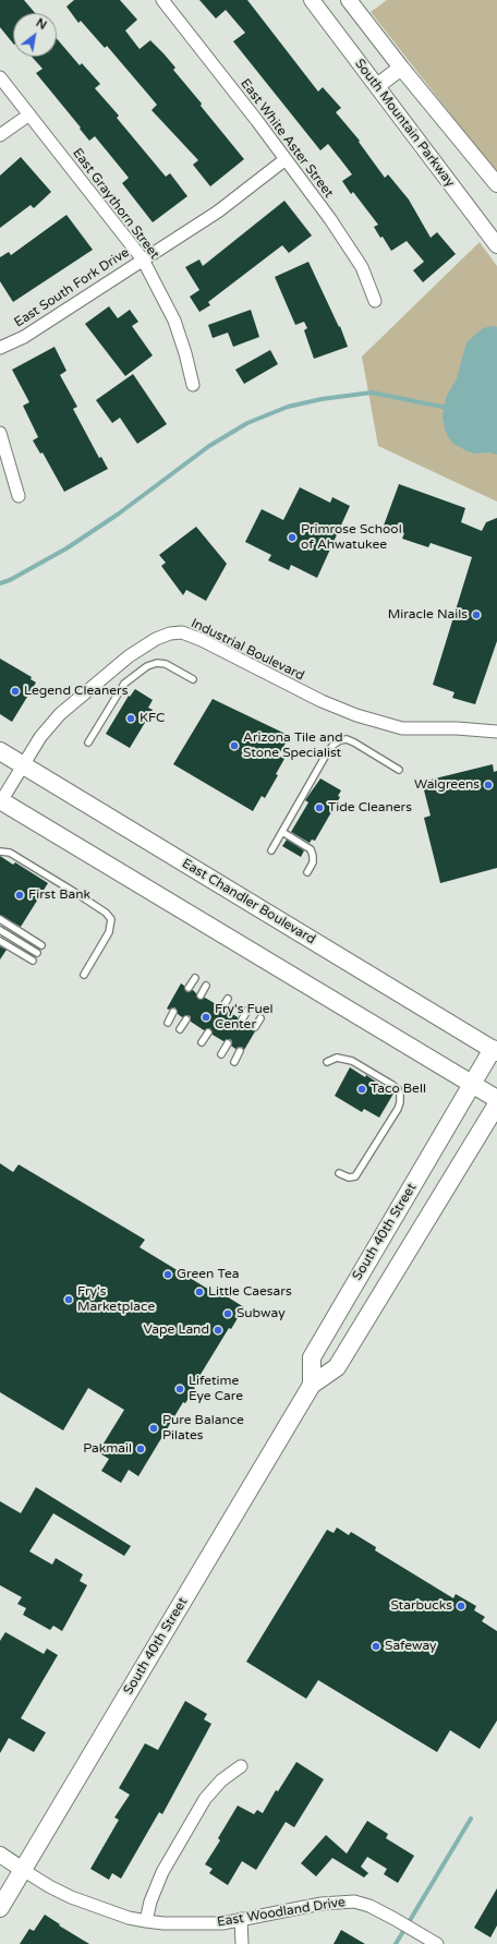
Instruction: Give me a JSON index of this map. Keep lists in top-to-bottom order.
{
  "streets": {
    "main road": ["East Chandler Boulevard", "South 40th Street"],
    "street": [
      "South Mountain Parkway",
      "East White Aster Street",
      "East Graythorn Street",
      "East South Fork Drive",
      "Industrial Boulevard",
      "East Woodland Drive"
    ]
  },
  "crossings": [
    ["East White Aster Street", "East South Fork Drive"],
    ["East Graythorn Street", "East South Fork Drive"],
    ["Industrial Boulevard", "East Chandler Boulevard"],
    ["East Chandler Boulevard", "South 40th Street"],
    ["South 40th Street", "East Woodland Drive"]
  ],
  "places": [
    "Primrose School of Ahwatukee",
    "Miracle Nails",
    "Legend Cleaners",
    "KFC",
    "Arizona Tile and Stone Specialist",
    "Walgreens",
    "Tide Cleaners",
    "First Bank",
    "Fry's Fuel Center",
    "Taco Bell",
    "Green Tea",
    "Little Caesars",
    "Fry's Marketplace",
    "Subway",
    "Vape Land",
    "Lifetime Eye Care",
    "Pure Balance Pilates",
    "Pakmail",
    "Starbucks",
    "Safeway"
  ],
  "north": "top right"
}
